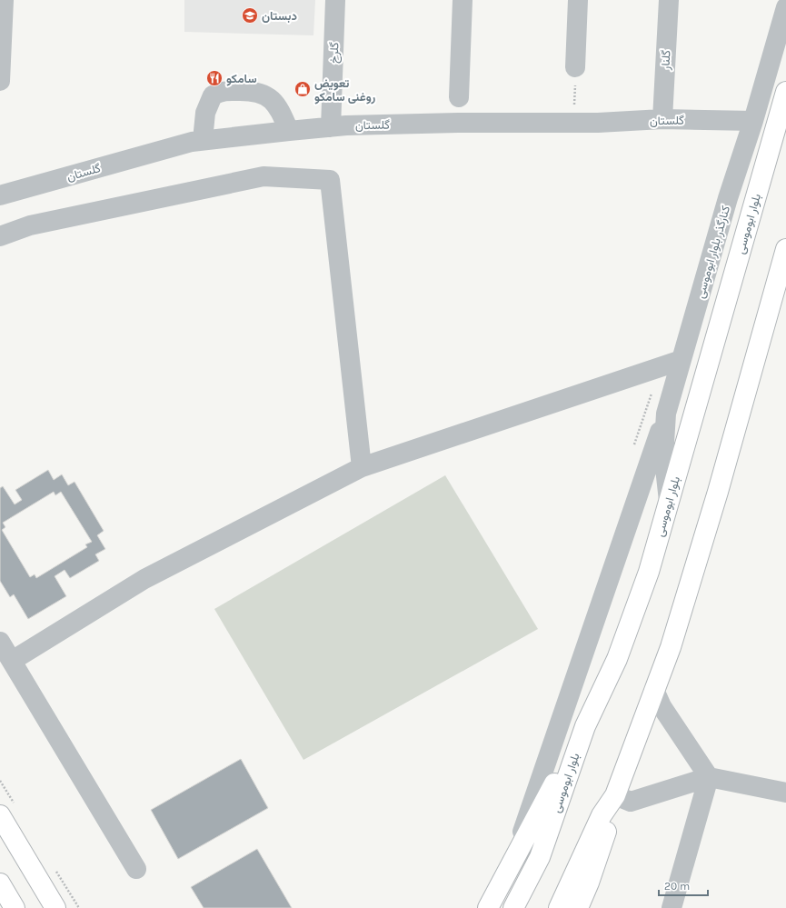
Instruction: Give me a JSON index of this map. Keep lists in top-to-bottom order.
{
  "streets": {
    "main road": ["بلوار ابوموسی"],
    "street": [
      "گلرخ",
      "گلنار",
      "گلستان",
      "کنارگذر بلوار ابوموسی"
    ]
  },
  "crossings": [
    ["گلرخ", "گلستان"],
    ["گلنار", "گلستان"],
    ["گلستان", "کنارگذر بلوار ابوموسی"],
    ["بلوار ابوموسی", "کنارگذر بلوار ابوموسی"]
  ],
  "places": {
    "school or university": ["دبستان"],
    "restaurant": ["سامکو"],
    "shop": ["تعویض روغنی سامکو"]
  },
  "scale_bar": "20 m"
}
